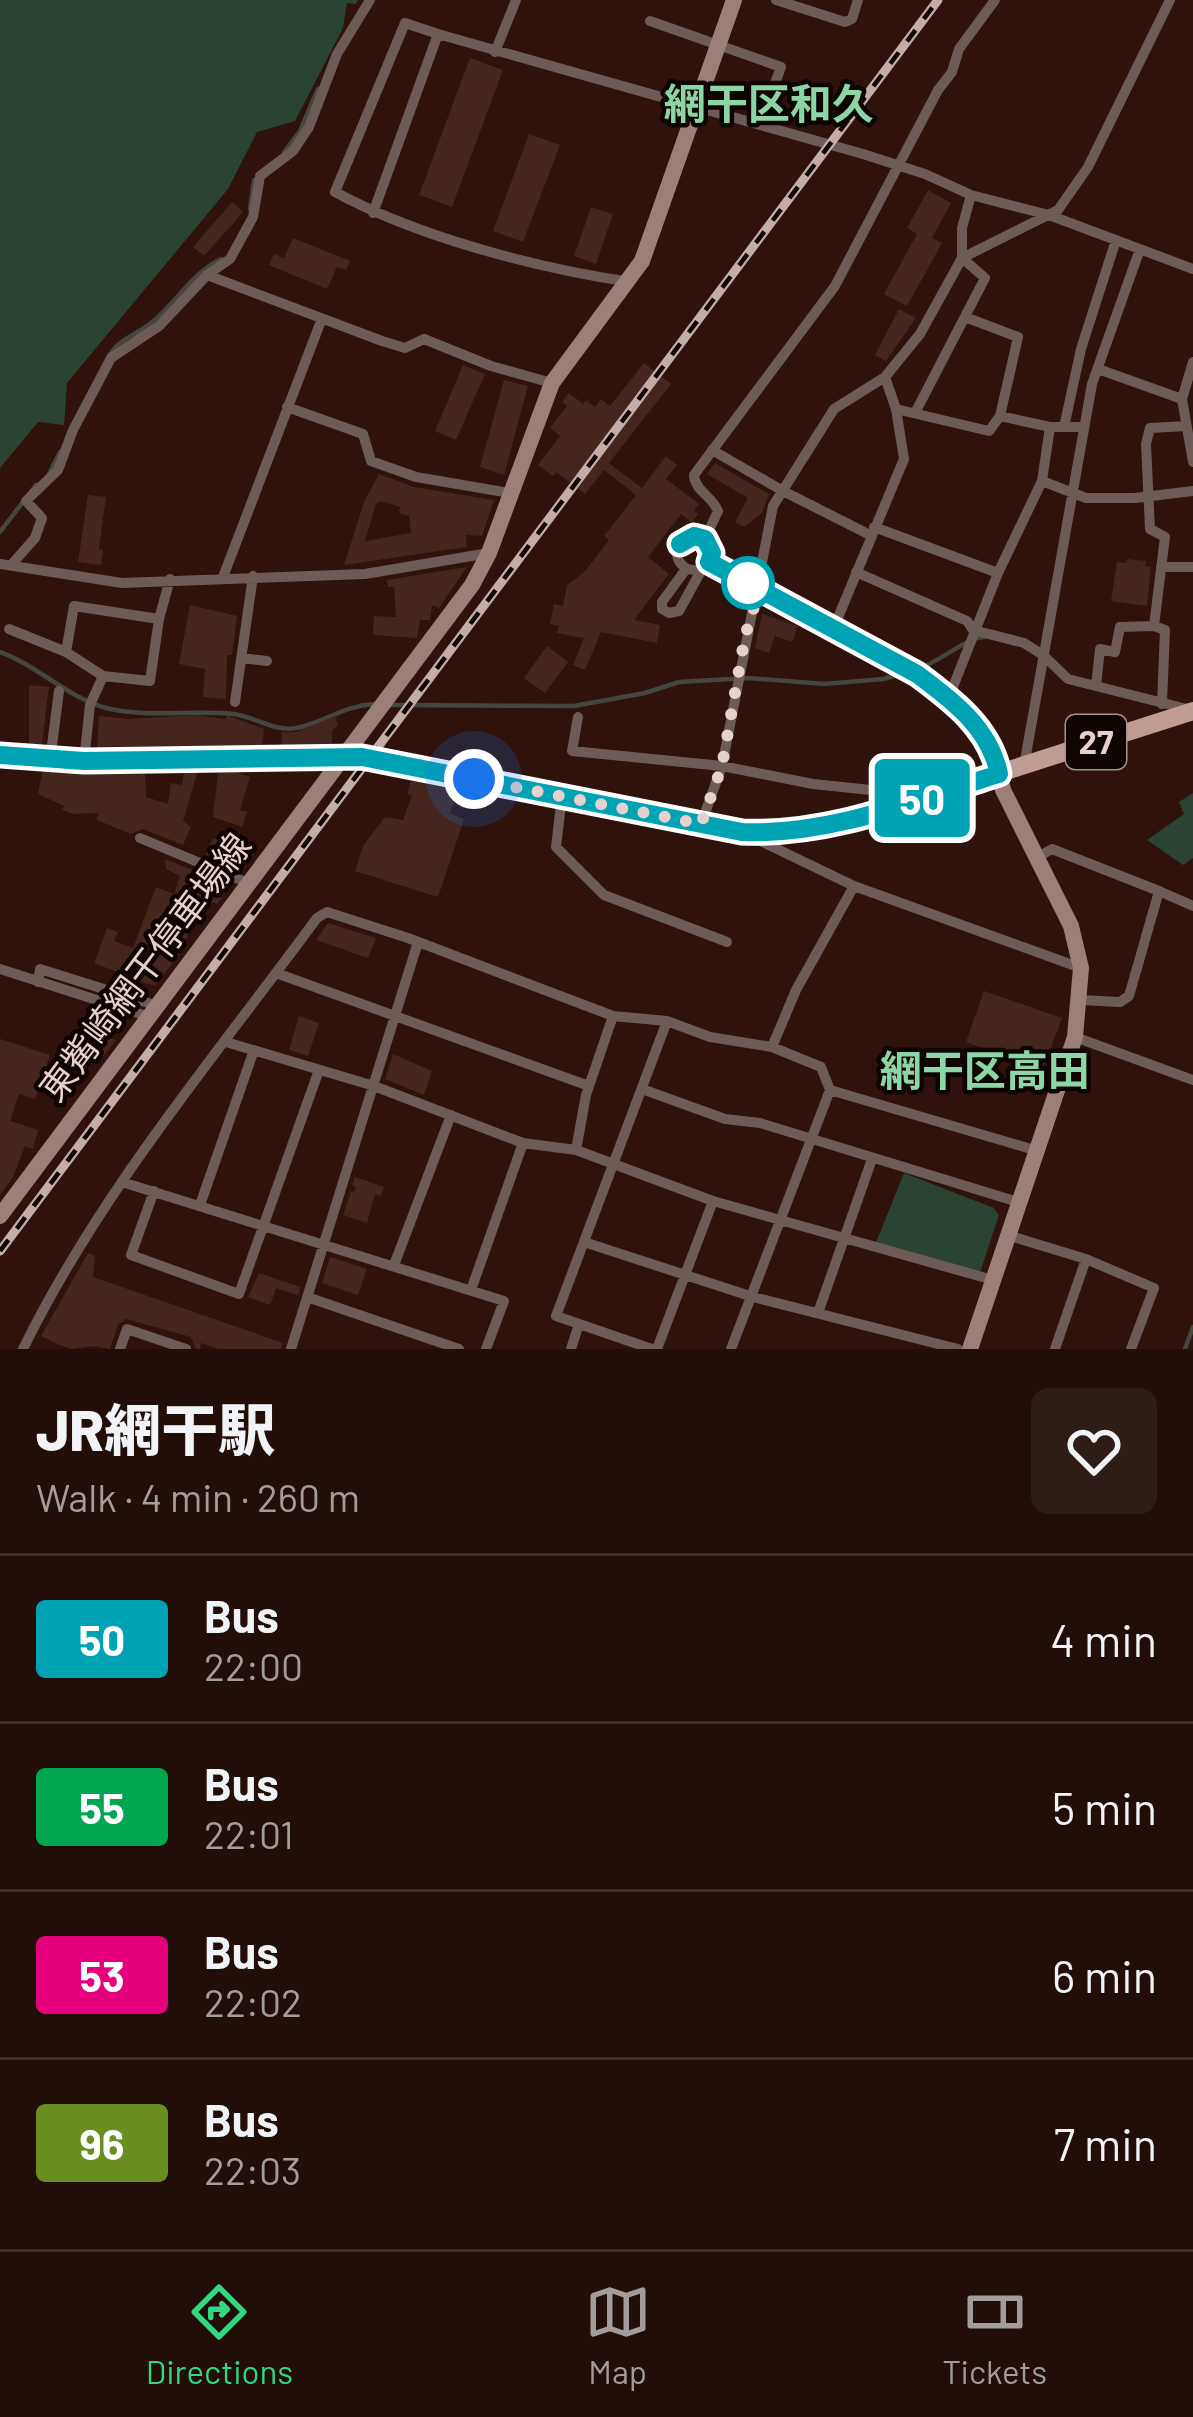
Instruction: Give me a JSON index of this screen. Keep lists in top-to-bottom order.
{
  "streets": {
    "main road": ["27", "東觜崎網干停車場線"]
  },
  "crossings": [
    ["27", "東觜崎網干停車場線"]
  ],
  "districts": ["網干区和久", "網干区高田"],
  "lines": ["bus line 50"],
  "page": {
    "on_map": "50",
    "heading": ["JR網干駅", "Walk · 4 min · 260 m"],
    "list": [
      {
        "mark": "50",
        "name": "Bus",
        "note": "22:00",
        "value": "4 min"
      },
      {
        "mark": "55",
        "name": "Bus",
        "note": "22:01",
        "value": "5 min"
      },
      {
        "mark": "53",
        "name": "Bus",
        "note": "22:02",
        "value": "6 min"
      },
      {
        "mark": "96",
        "name": "Bus",
        "note": "22:03",
        "value": "7 min"
      }
    ],
    "tabs": ["Directions", "Map", "Tickets"]
  }
}
